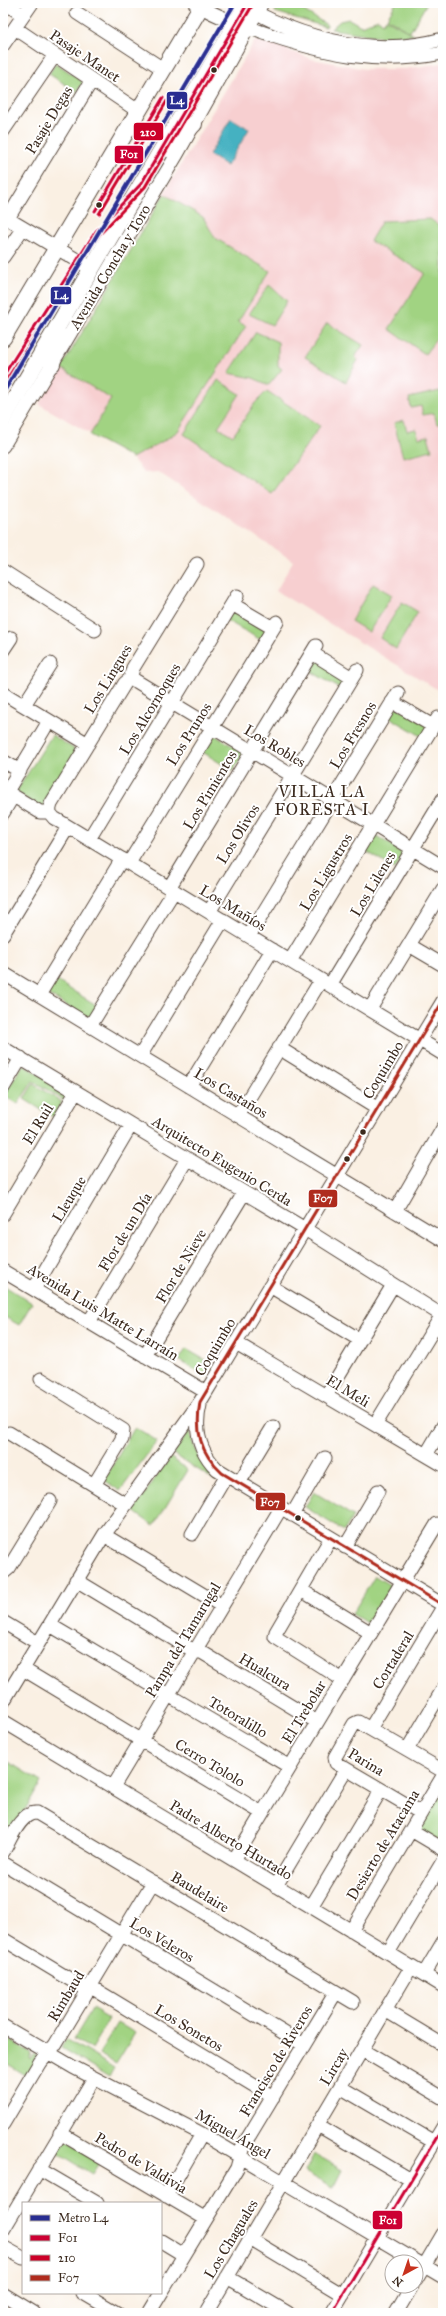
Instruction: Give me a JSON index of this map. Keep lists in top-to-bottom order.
{
  "streets": {
    "main road": ["Avenida Concha y Toro"],
    "street": [
      "Pasaje Manet",
      "Pasaje Degas",
      "Los Lingues",
      "Los Alcornoques",
      "Los Prunos",
      "Los Fresnos",
      "Los Robles",
      "Los Pimientos",
      "Los Olivos",
      "Los Ligustros",
      "Los Lilenes",
      "Los Mañíos",
      "Coquimbo",
      "Los Castaños",
      "El Ruil",
      "Arquitecto Eugenio Cerda",
      "Lleuque",
      "Flor de un Día",
      "Flor de Nieve",
      "Avenida Luis Matte Larraín",
      "El Meli",
      "Pampa del Tamarugal",
      "Cortaderal",
      "Hualcura",
      "El Trebolar",
      "Totoralillo",
      "Parina",
      "Cerro Tololo",
      "Padre Alberto Hurtado",
      "Desierto de Atacama",
      "Baudelaire",
      "Los Veleros",
      "Rimbaud",
      "Los Sonetos",
      "Francisco de Riveros",
      "Lircay",
      "Miguel Ángel",
      "Pedro de Valdivia",
      "Los Chaguales"
    ]
  },
  "crossings": [
    ["Pasaje Manet", "Pasaje Degas"],
    ["Los Lingues", "Los Robles"],
    ["Los Lingues", "Los Mañíos"],
    ["Los Alcornoques", "Los Prunos"],
    ["Los Alcornoques", "Los Robles"],
    ["Los Alcornoques", "Los Mañíos"],
    ["Los Prunos", "Los Robles"],
    ["Los Prunos", "Los Mañíos"],
    ["Los Prunos", "Los Castaños"],
    ["Los Fresnos", "Los Robles"],
    ["Los Fresnos", "Los Ligustros"],
    ["Los Fresnos", "Los Mañíos"],
    ["Los Robles", "Los Pimientos"],
    ["Los Robles", "Los Olivos"],
    ["Los Robles", "Los Ligustros"],
    ["Los Robles", "Los Lilenes"],
    ["Los Pimientos", "Los Olivos"],
    ["Los Pimientos", "Los Mañíos"],
    ["Los Pimientos", "Los Castaños"],
    ["Los Olivos", "Los Mañíos"],
    ["Los Ligustros", "Los Mañíos"],
    ["Los Lilenes", "Los Mañíos"],
    ["Los Lilenes", "Los Castaños"],
    ["Los Mañíos", "Coquimbo"],
    ["Coquimbo", "Los Castaños"],
    ["Coquimbo", "Arquitecto Eugenio Cerda"],
    ["Coquimbo", "Avenida Luis Matte Larraín"],
    ["Coquimbo", "El Meli"],
    ["Coquimbo", "Hualcura"],
    ["Coquimbo", "Totoralillo"],
    ["Coquimbo", "Cerro Tololo"],
    ["El Ruil", "Arquitecto Eugenio Cerda"],
    ["Arquitecto Eugenio Cerda", "Lleuque"],
    ["Arquitecto Eugenio Cerda", "Flor de un Día"],
    ["Arquitecto Eugenio Cerda", "Flor de Nieve"],
    ["Lleuque", "Avenida Luis Matte Larraín"],
    ["Flor de un Día", "Avenida Luis Matte Larraín"],
    ["Flor de Nieve", "Avenida Luis Matte Larraín"],
    ["Pampa del Tamarugal", "Hualcura"],
    ["Pampa del Tamarugal", "Totoralillo"],
    ["Pampa del Tamarugal", "Cerro Tololo"],
    ["Pampa del Tamarugal", "Padre Alberto Hurtado"],
    ["Cortaderal", "Parina"],
    ["Hualcura", "El Trebolar"],
    ["El Trebolar", "Totoralillo"],
    ["El Trebolar", "Cerro Tololo"],
    ["El Trebolar", "Padre Alberto Hurtado"],
    ["Parina", "Desierto de Atacama"],
    ["Padre Alberto Hurtado", "Desierto de Atacama"],
    ["Padre Alberto Hurtado", "Lircay"],
    ["Baudelaire", "Rimbaud"],
    ["Baudelaire", "Francisco de Riveros"],
    ["Los Veleros", "Rimbaud"],
    ["Los Veleros", "Francisco de Riveros"],
    ["Rimbaud", "Los Sonetos"],
    ["Rimbaud", "Miguel Ángel"],
    ["Los Sonetos", "Francisco de Riveros"],
    ["Francisco de Riveros", "Miguel Ángel"],
    ["Francisco de Riveros", "Pedro de Valdivia"],
    ["Lircay", "Miguel Ángel"],
    ["Lircay", "Los Chaguales"],
    ["Miguel Ángel", "Los Chaguales"]
  ],
  "districts": ["VILLA LA FORESTA I"],
  "lines": [
    "metro line L4",
    "transit line F01",
    "transit line 210",
    "transit line F07"
  ],
  "legend": [
    "Metro L4",
    "F01",
    "210",
    "F07"
  ],
  "north": "bottom left"
}
